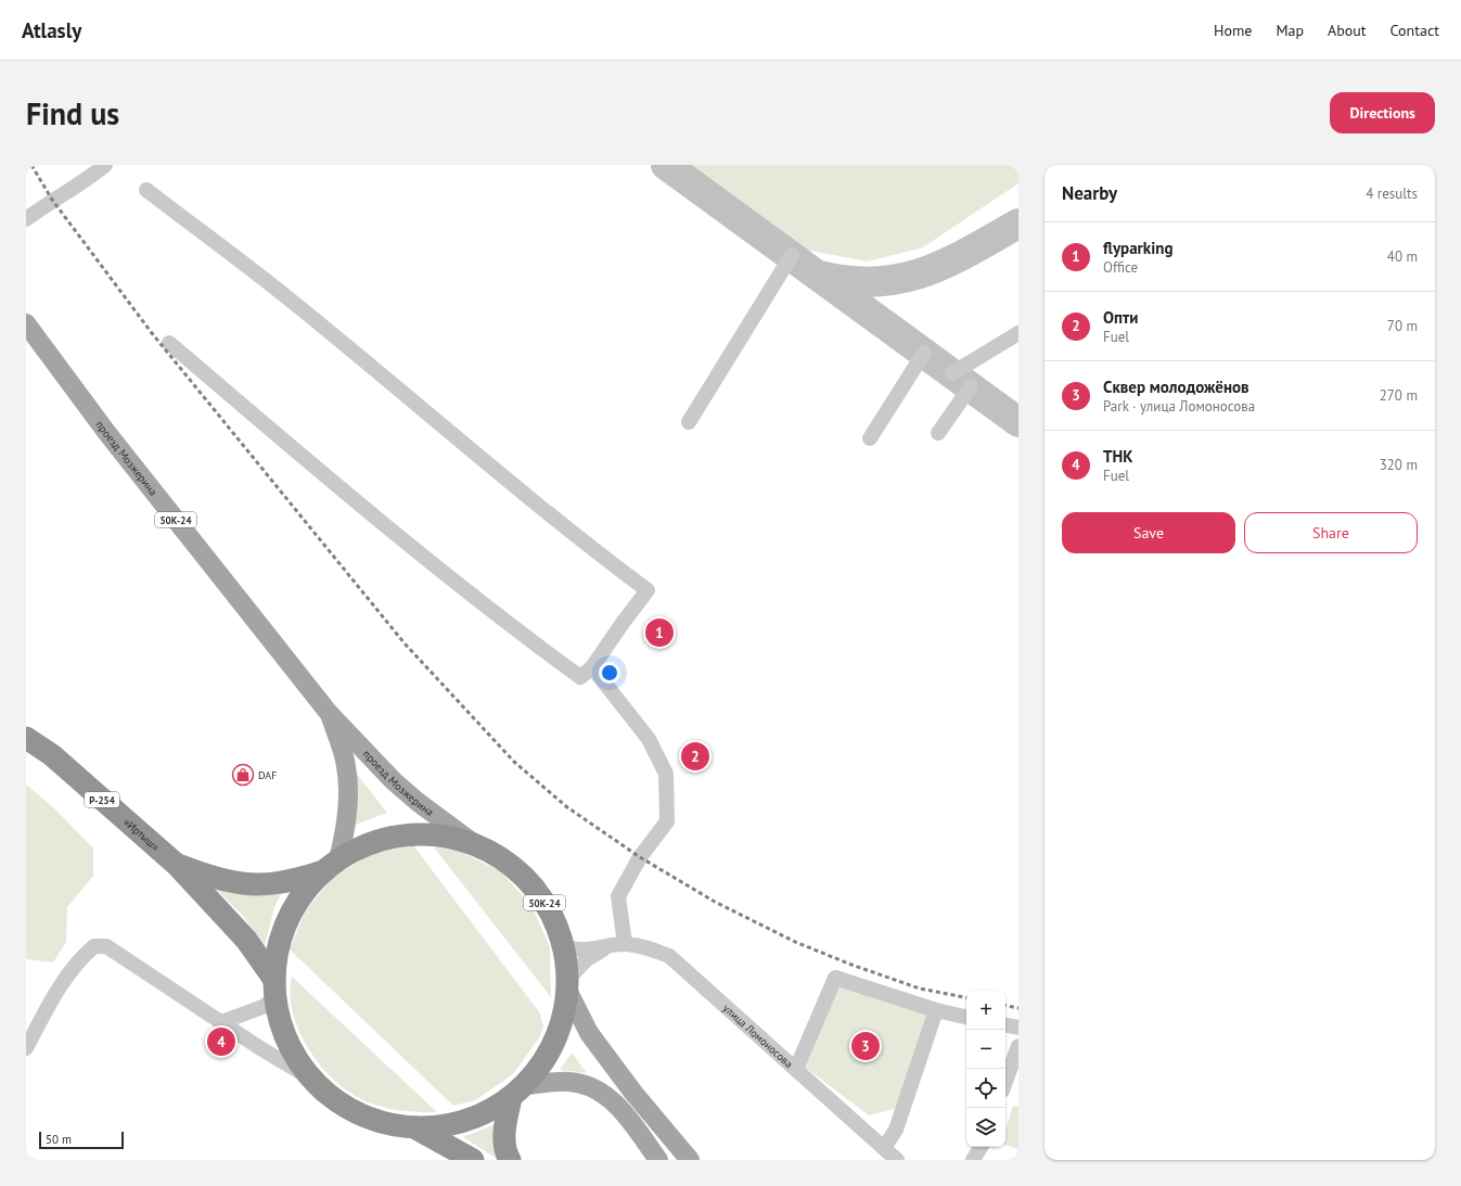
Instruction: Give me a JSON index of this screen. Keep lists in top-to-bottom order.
{
  "streets": {
    "highway": ["50К-24", "Р-254", "«Иртыш»"],
    "main road": ["проезд Мозжерина"],
    "street": ["улица Ломоносова"]
  },
  "crossings": [
    ["проезд Мозжерина", "50К-24"]
  ],
  "places": {
    "shop": ["DAF"]
  },
  "scale_bar": "50 m",
  "page": {
    "header": "Atlasly",
    "nav": [
      "Home",
      "Map",
      "About",
      "Contact"
    ],
    "buttons": [
      "Directions",
      ["Save", "Share"]
    ],
    "title": "Find us",
    "heading": ["Nearby", "4 results"],
    "list": [
      {
        "mark": "1",
        "name": "flyparking",
        "note": "Office",
        "value": "40 m"
      },
      {
        "mark": "2",
        "name": "Опти",
        "note": "Fuel",
        "value": "70 m"
      },
      {
        "mark": "3",
        "name": "Сквер молодожёнов",
        "note": "Park · улица Ломоносова",
        "value": "270 m"
      },
      {
        "mark": "4",
        "name": "ТНК",
        "note": "Fuel",
        "value": "320 m"
      }
    ],
    "pins": [
      "1",
      "2",
      "4",
      "3"
    ],
    "map_buttons": ["+", "−"],
    "scale": "50 m"
  }
}
